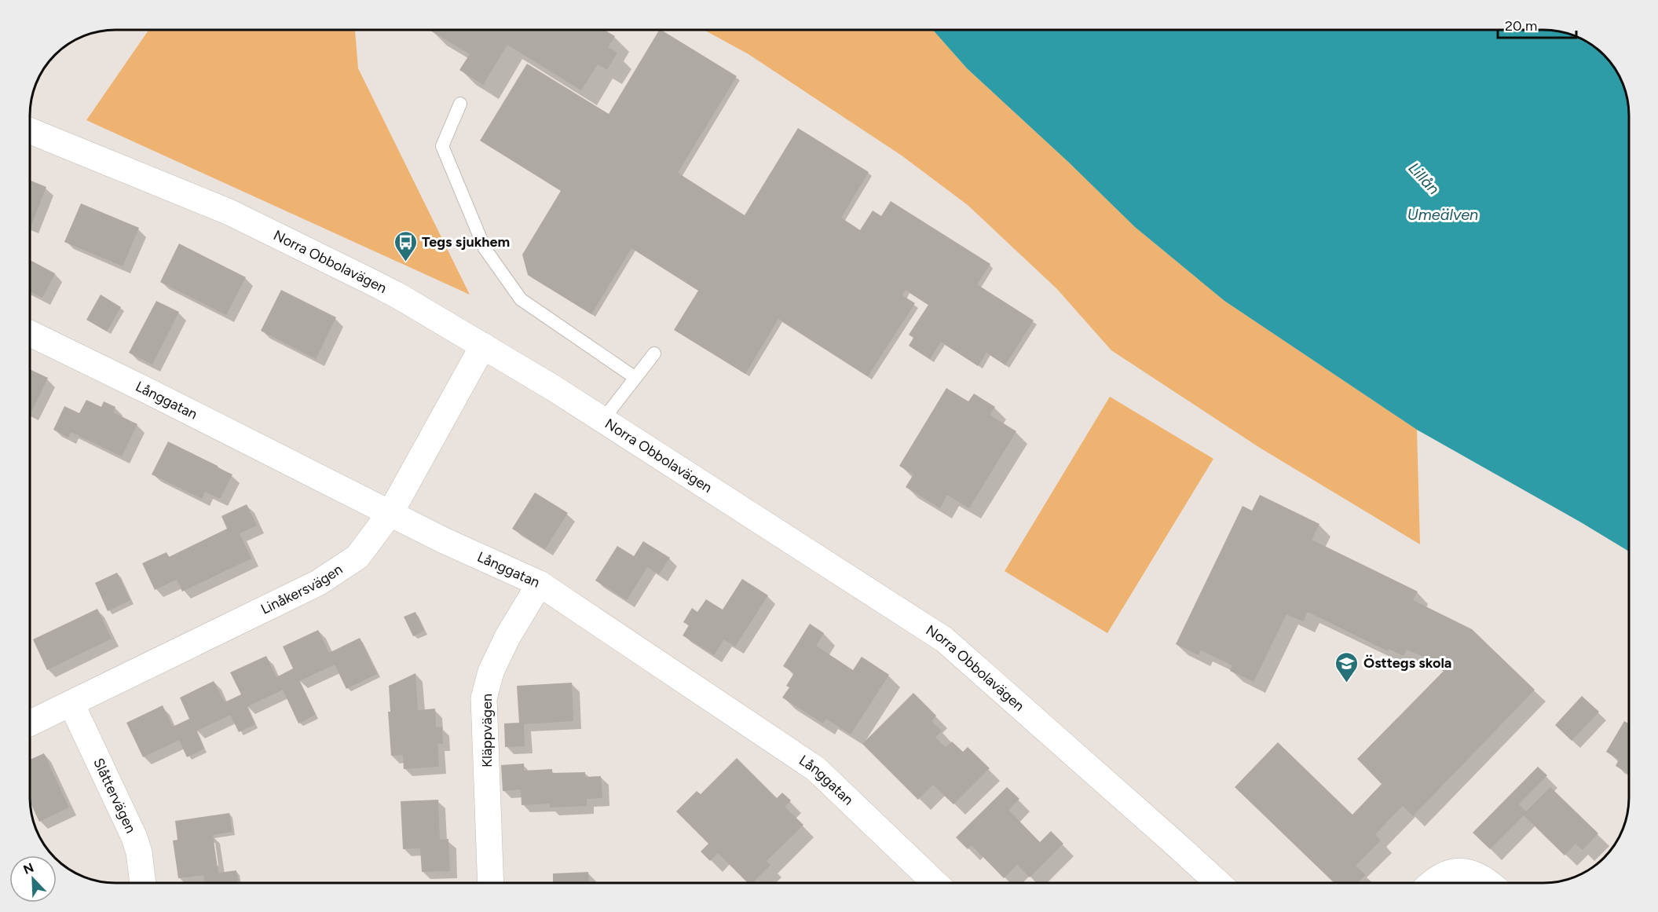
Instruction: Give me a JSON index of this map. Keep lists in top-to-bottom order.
{
  "streets": {
    "street": [
      "Norra Obbolavägen",
      "Långgatan",
      "Linåkersvägen",
      "Kläppvägen",
      "Slåttervägen"
    ]
  },
  "crossings": [
    ["Norra Obbolavägen", "Linåkersvägen"],
    ["Långgatan", "Linåkersvägen"],
    ["Långgatan", "Kläppvägen"],
    ["Linåkersvägen", "Slåttervägen"]
  ],
  "water": ["Lillån", "Umeälven"],
  "places": {
    "bus stop": ["Tegs sjukhem"],
    "school or university": ["Östtegs skola"]
  },
  "scale_bar": "20 m",
  "north": "top left"
}
